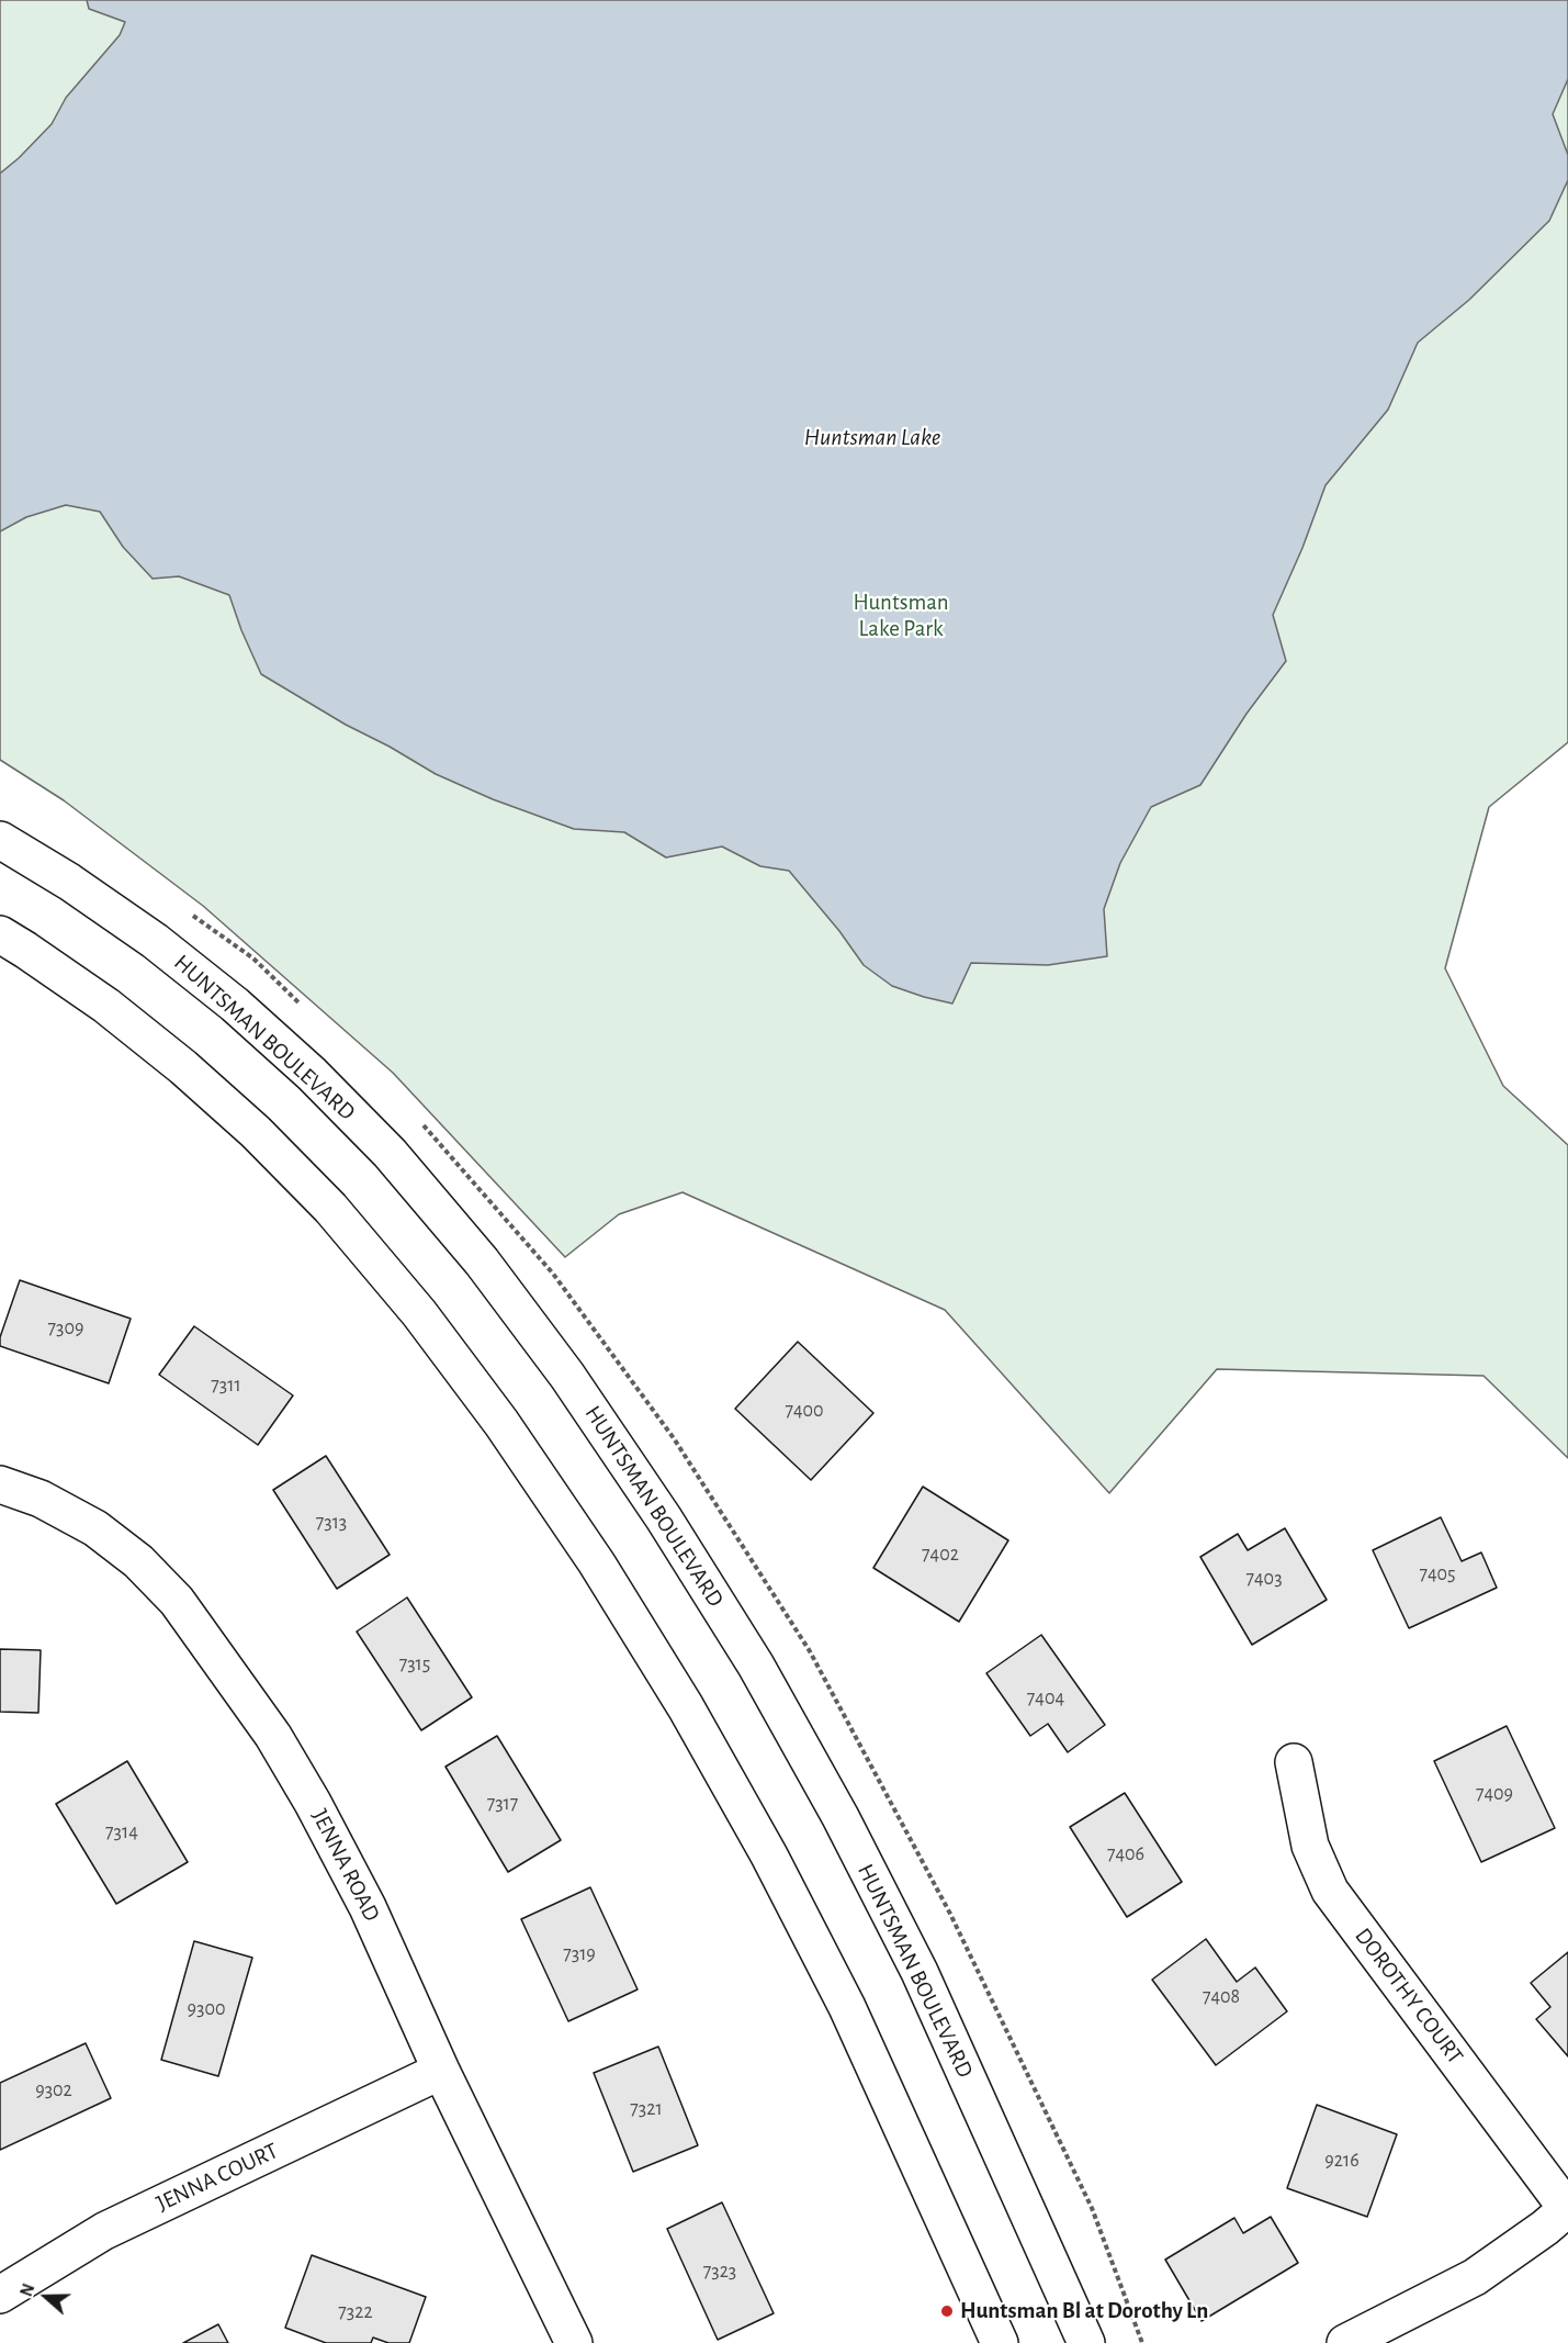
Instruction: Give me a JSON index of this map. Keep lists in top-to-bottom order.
{
  "streets": {
    "street": [
      "HUNTSMAN BOULEVARD",
      "JENNA ROAD",
      "DOROTHY COURT",
      "JENNA COURT"
    ]
  },
  "crossings": [
    ["JENNA ROAD", "JENNA COURT"]
  ],
  "water": ["Huntsman Lake"],
  "parks": ["Huntsman Lake Park"],
  "places": ["Huntsman Bl at Dorothy Ln"],
  "house_numbers": [
    "7309",
    "7311",
    "7400",
    "7313",
    "7402",
    "7405",
    "7403",
    "7315",
    "7404",
    "7409",
    "7317",
    "7314",
    "7406",
    "7319",
    "7408",
    "9300",
    "9302",
    "7321",
    "9216",
    "7323",
    "7322"
  ],
  "north": "left"
}
